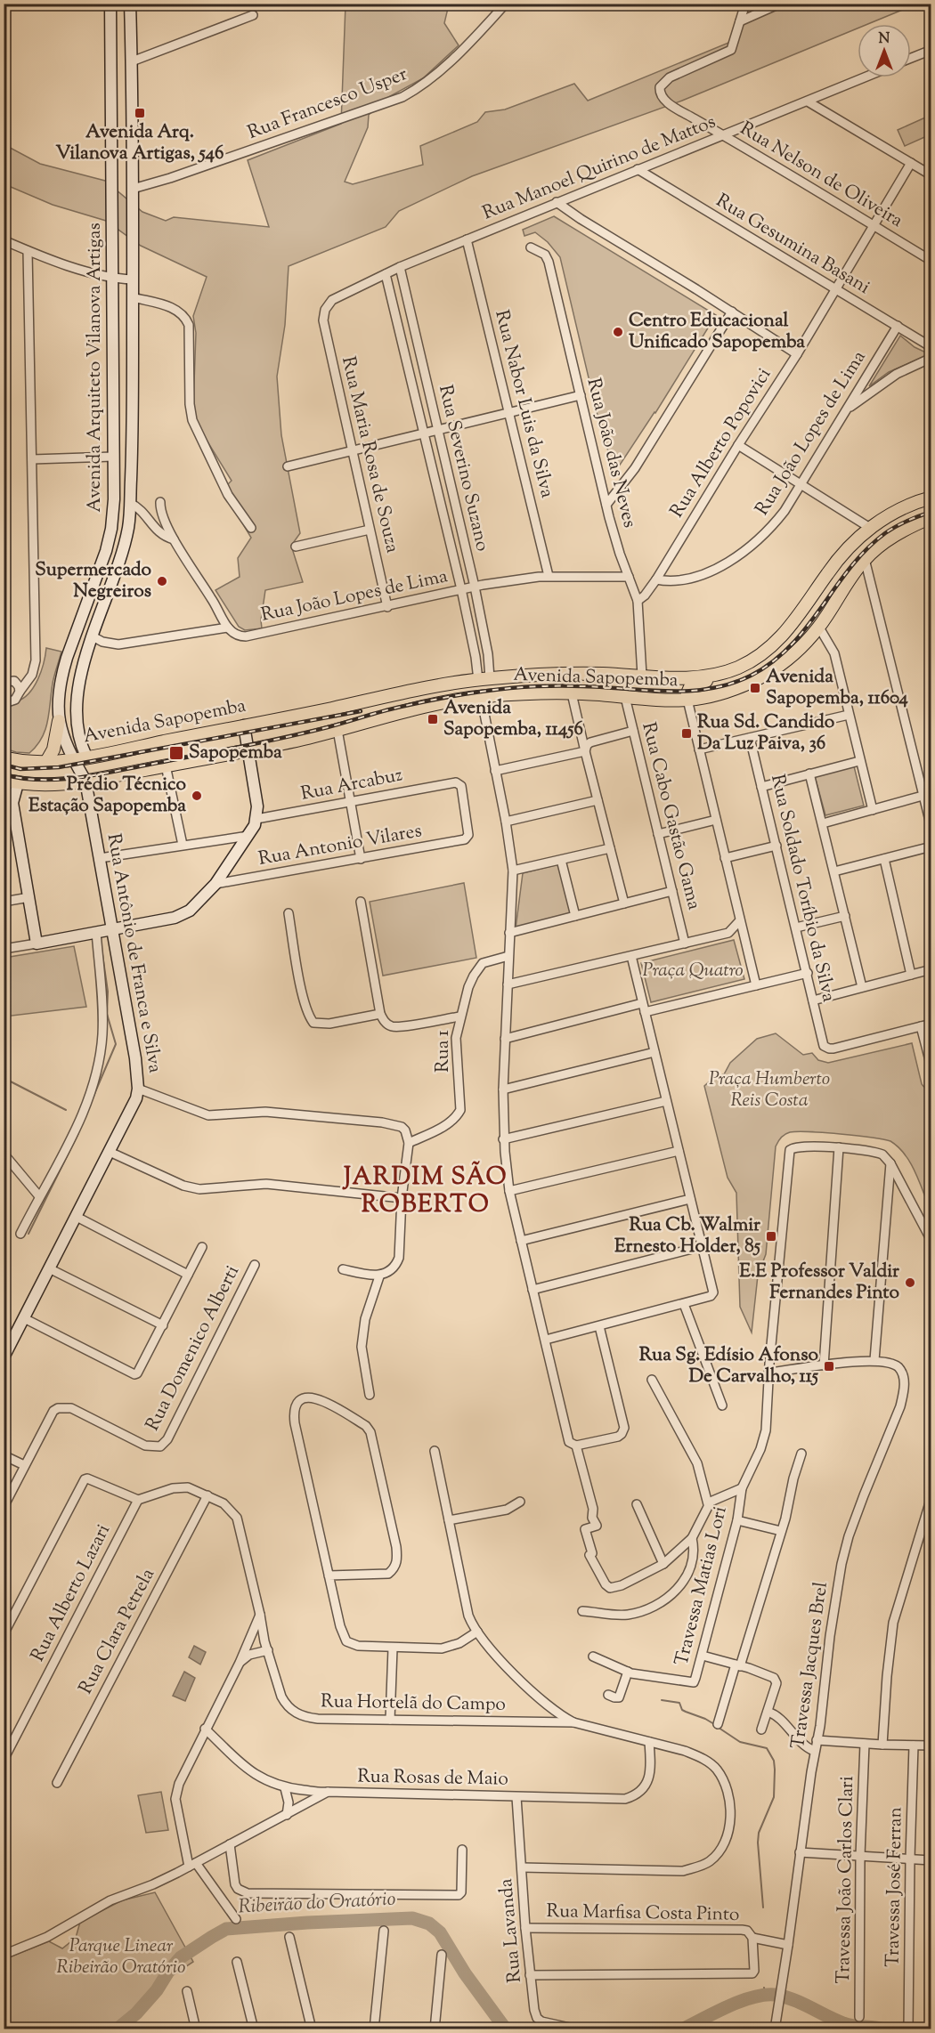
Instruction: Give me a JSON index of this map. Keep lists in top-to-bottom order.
{
  "streets": {
    "main road": ["Avenida Arquiteto Vilanova Artigas", "Avenida Sapopemba", "Rua Antônio de Franca e Silva"],
    "street": [
      "Rua Francesco Usper",
      "Rua Manoel Quirino de Mattos",
      "Rua Nelson de Oliveira",
      "Rua Gesumina Basani",
      "Rua Nabor Luis da Silva",
      "Rua João Lopes de Lima",
      "Rua Alberto Popovici",
      "Rua João das Neves",
      "Rua Maria Rosa de Souza",
      "Rua Severino Suzano",
      "Rua Arcabuz",
      "Rua Cabo Gastão Gama",
      "Rua Antonio Vilares",
      "Rua Soldado Toríbio da Silva",
      "Rua 1",
      "Rua Domenico Alberti",
      "Travessa Matias Lori",
      "Rua Alberto Lazari",
      "Rua Clara Petrela",
      "Travessa Jacques Brel",
      "Rua Hortelã do Campo",
      "Rua Rosas de Maio",
      "Travessa João Carlos Clari",
      "Travessa José Ferran",
      "Rua Marfisa Costa Pinto",
      "Rua Lavanda"
    ]
  },
  "crossings": [
    ["Rua Francesco Usper", "Avenida Arquiteto Vilanova Artigas"],
    ["Rua Manoel Quirino de Mattos", "Rua Nelson de Oliveira"],
    ["Rua Manoel Quirino de Mattos", "Rua Gesumina Basani"],
    ["Rua Manoel Quirino de Mattos", "Rua Nabor Luis da Silva"],
    ["Rua Manoel Quirino de Mattos", "Rua Maria Rosa de Souza"],
    ["Rua Manoel Quirino de Mattos", "Rua Severino Suzano"],
    ["Rua Nelson de Oliveira", "Rua Alberto Popovici"],
    ["Rua Gesumina Basani", "Rua João Lopes de Lima"],
    ["Rua Gesumina Basani", "Rua Alberto Popovici"],
    ["Avenida Arquiteto Vilanova Artigas", "Rua João Lopes de Lima"],
    ["Avenida Arquiteto Vilanova Artigas", "Avenida Sapopemba"],
    ["Avenida Arquiteto Vilanova Artigas", "Rua Antônio de Franca e Silva"],
    ["Rua Nabor Luis da Silva", "Rua João Lopes de Lima"],
    ["Rua João Lopes de Lima", "Rua Alberto Popovici"],
    ["Rua João Lopes de Lima", "Rua João das Neves"],
    ["Rua João Lopes de Lima", "Rua Maria Rosa de Souza"],
    ["Rua João Lopes de Lima", "Rua Severino Suzano"],
    ["Rua Alberto Popovici", "Rua João das Neves"],
    ["Rua João das Neves", "Avenida Sapopemba"],
    ["Rua Severino Suzano", "Avenida Sapopemba"],
    ["Avenida Sapopemba", "Rua Cabo Gastão Gama"],
    ["Avenida Sapopemba", "Rua Antônio de Franca e Silva"],
    ["Rua Arcabuz", "Rua Antonio Vilares"],
    ["Rua Alberto Lazari", "Rua Hortelã do Campo"],
    ["Rua Clara Petrela", "Rua Hortelã do Campo"],
    ["Rua Rosas de Maio", "Rua Lavanda"],
    ["Rua Marfisa Costa Pinto", "Rua Lavanda"]
  ],
  "districts": ["JARDIM SÃO ROBERTO"],
  "water": ["Ribeirão do Oratório"],
  "parks": ["Praça Quatro", "Praça Humberto Reis Costa", "Parque Linear Ribeirão Oratório"],
  "places": {
    "transit": [
      "Avenida Arq. Vilanova Artigas, 546",
      "Avenida Sapopemba, 11604",
      "Avenida Sapopemba, 11456",
      "Rua Sd. Candido Da Luz Paiva, 36",
      "Sapopemba",
      "Rua Cb. Walmir Ernesto Holder, 85",
      "Rua Sg. Edísio Afonso De Carvalho, 115"
    ],
    "other": [
      "Centro Educacional Unificado Sapopemba",
      "Supermercado Negreiros",
      "Prédio Técnico Estação Sapopemba",
      "E.E Professor Valdir Fernandes Pinto"
    ]
  },
  "north": "top"
}
